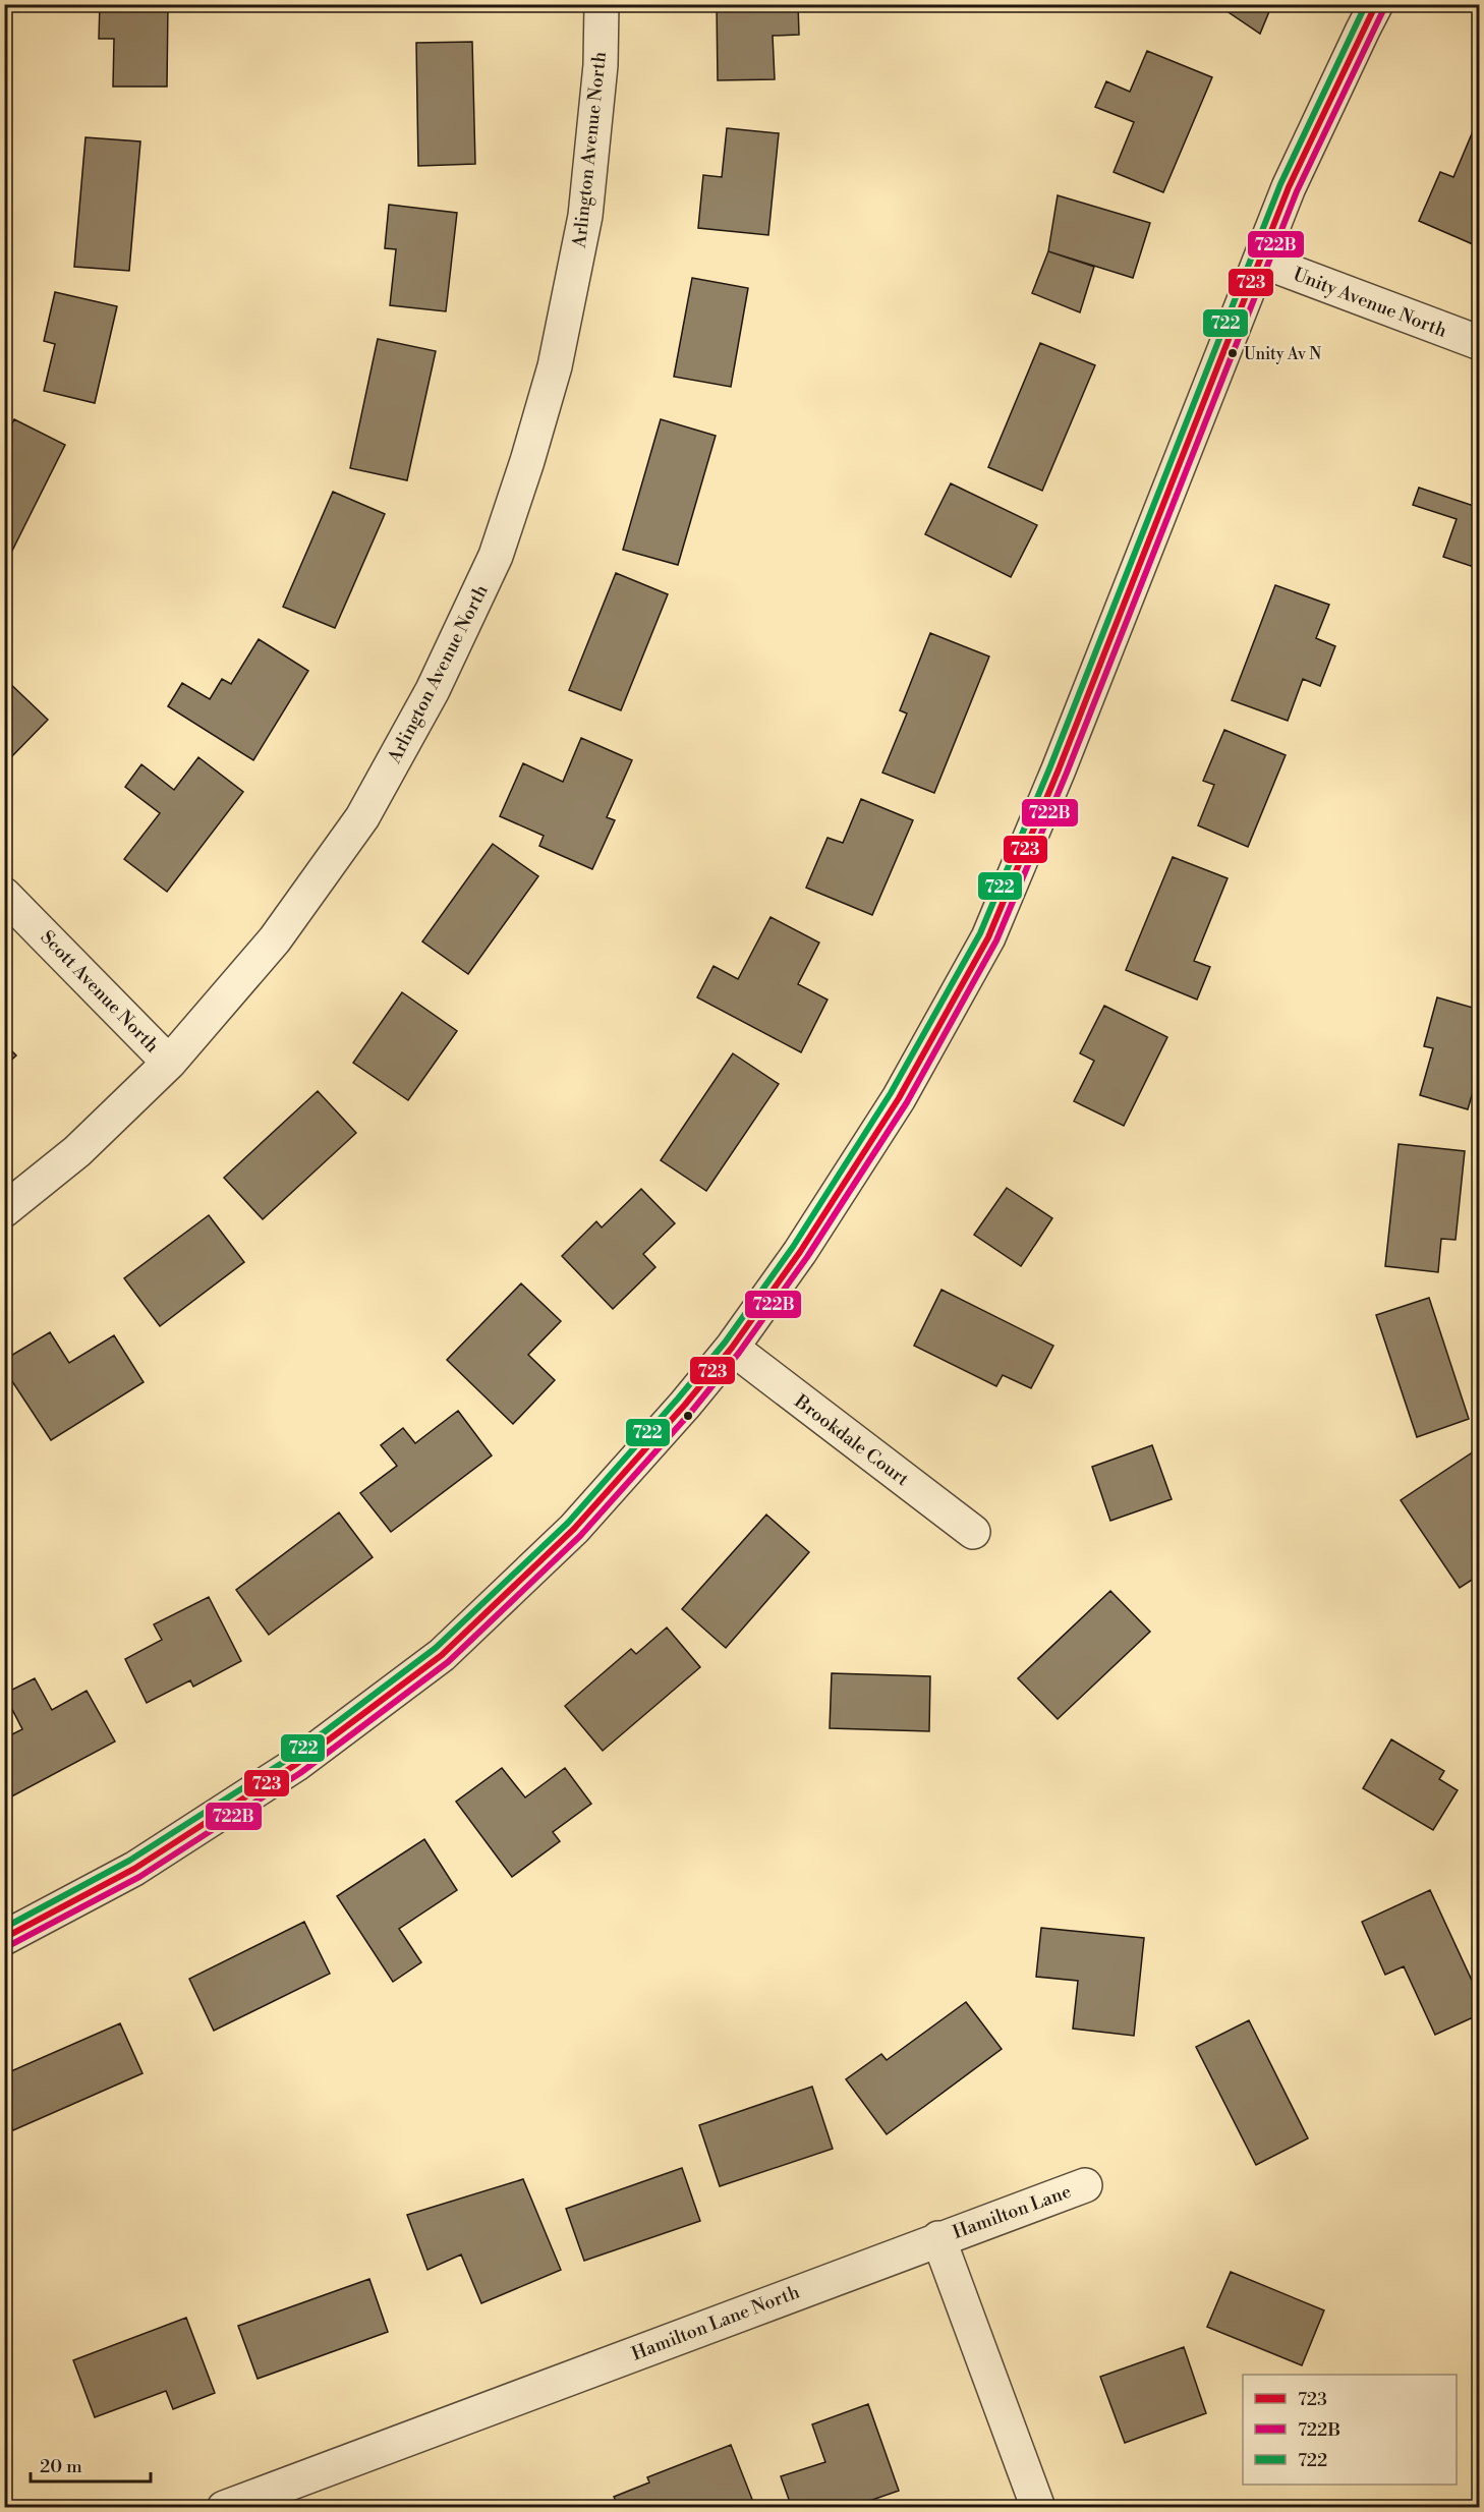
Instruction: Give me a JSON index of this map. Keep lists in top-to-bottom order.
{
  "streets": {
    "street": [
      "Arlington Avenue North",
      "Unity Avenue North",
      "Scott Avenue North",
      "Brookdale Court",
      "Hamilton Lane",
      "Hamilton Lane North"
    ]
  },
  "crossings": [
    ["Arlington Avenue North", "Scott Avenue North"],
    ["Hamilton Lane", "Hamilton Lane North"]
  ],
  "places": ["Unity Av N"],
  "lines": ["transit line 723", "transit line 722", "transit line 722B"],
  "legend": ["723", "722B", "722"],
  "scale_bar": "20 m"
}
